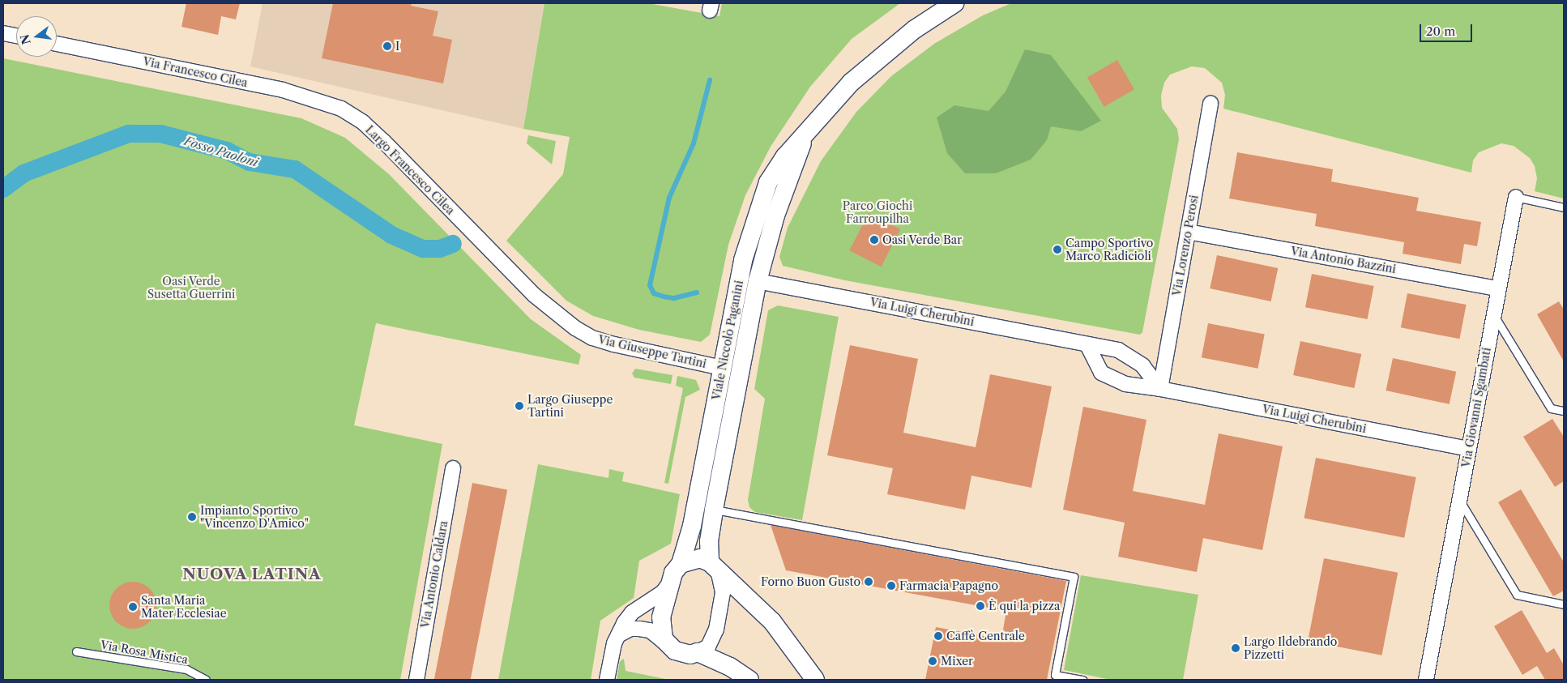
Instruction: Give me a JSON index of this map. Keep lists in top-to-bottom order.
{
  "streets": {
    "street": [
      "Via Francesco Cilea",
      "Largo Francesco Cilea",
      "Via Lorenzo Perosi",
      "Via Antonio Bazzini",
      "Via Luigi Cherubini",
      "Viale Niccolò Paganini",
      "Via Giuseppe Tartini",
      "Via Giovanni Sgambati",
      "Via Antonio Caldara"
    ],
    "lane": ["Via Rosa Mistica"]
  },
  "crossings": [
    ["Via Francesco Cilea", "Largo Francesco Cilea"],
    ["Largo Francesco Cilea", "Via Giuseppe Tartini"],
    ["Via Lorenzo Perosi", "Via Antonio Bazzini"],
    ["Via Lorenzo Perosi", "Via Luigi Cherubini"],
    ["Via Antonio Bazzini", "Via Giovanni Sgambati"],
    ["Via Luigi Cherubini", "Viale Niccolò Paganini"],
    ["Via Luigi Cherubini", "Via Giovanni Sgambati"],
    ["Viale Niccolò Paganini", "Via Giuseppe Tartini"]
  ],
  "districts": ["NUOVA LATINA"],
  "water": ["Fosso Paoloni"],
  "parks": ["Parco Giochi Farroupilha", "Oasi Verde Susetta Guerrini"],
  "places": [
    "I",
    "Oasi Verde Bar",
    "Campo Sportivo Marco Radicioli",
    "Largo Giuseppe Tartini",
    "Impianto Sportivo \"Vincenzo D'Amico\"",
    "Forno Buon Gusto",
    "Farmacia Papagno",
    "È qui la pizza",
    "Santa Maria Mater Ecclesiae",
    "Caffè Centrale",
    "Largo Ildebrando Pizzetti",
    "Mixer"
  ],
  "scale_bar": "20 m",
  "north": "left"
}
